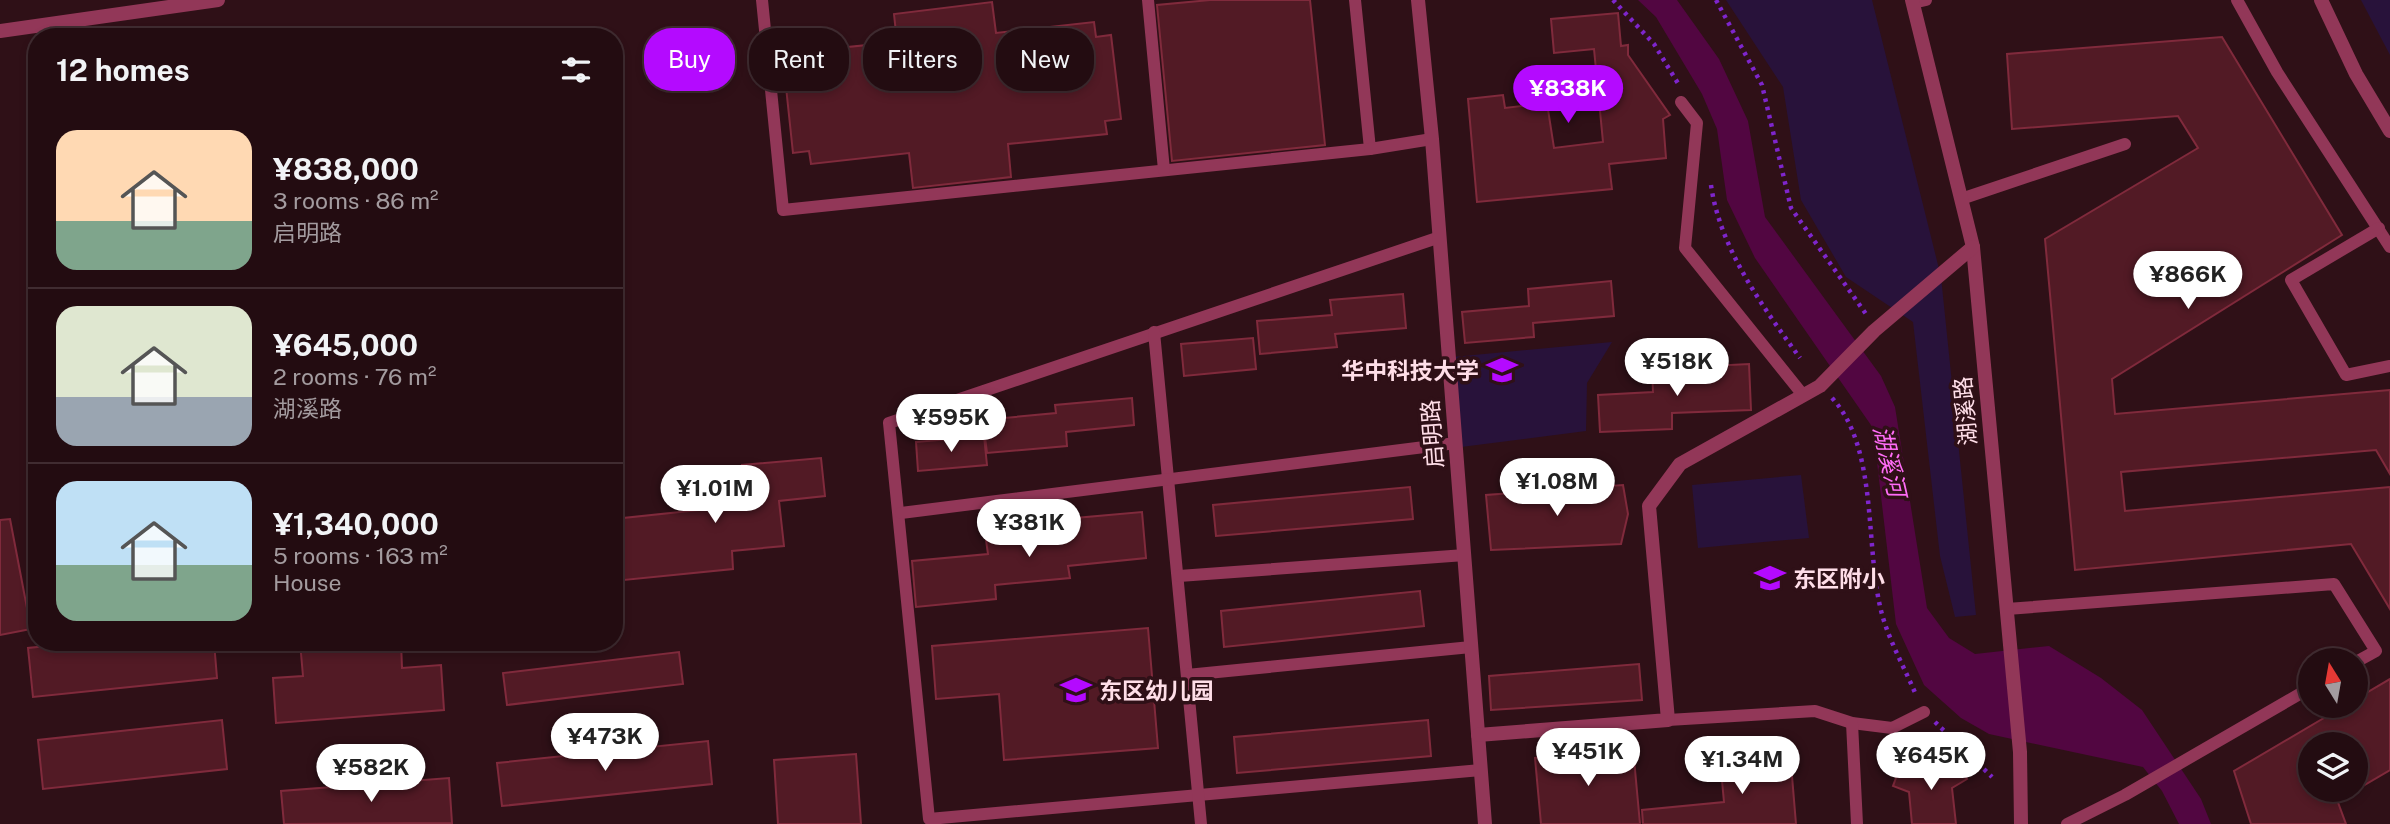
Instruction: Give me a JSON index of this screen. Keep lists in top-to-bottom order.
{
  "streets": {
    "street": ["湖溪路", "启明路"]
  },
  "water": ["湖溪河"],
  "places": {
    "school or university": ["华中科技大学", "东区附小", "东区幼儿园"]
  },
  "north": "top",
  "page": {
    "chip": [
      "Buy",
      "Rent",
      "Filters",
      "New"
    ],
    "heading": "12 homes",
    "price": [
      "¥838K",
      "¥866K",
      "¥518K",
      "¥595K",
      "¥1.08M",
      "¥1.01M",
      "¥381K",
      "¥473K",
      "¥451K",
      "¥645K",
      "¥1.34M",
      "¥582K"
    ],
    "list": [
      {
        "name": "¥838,000",
        "note": "3 rooms · 86 m² · 启明路"
      },
      {
        "name": "¥645,000",
        "note": "2 rooms · 76 m² · 湖溪路"
      },
      {
        "name": "¥1,340,000",
        "note": "5 rooms · 163 m² · House"
      }
    ]
  }
}
